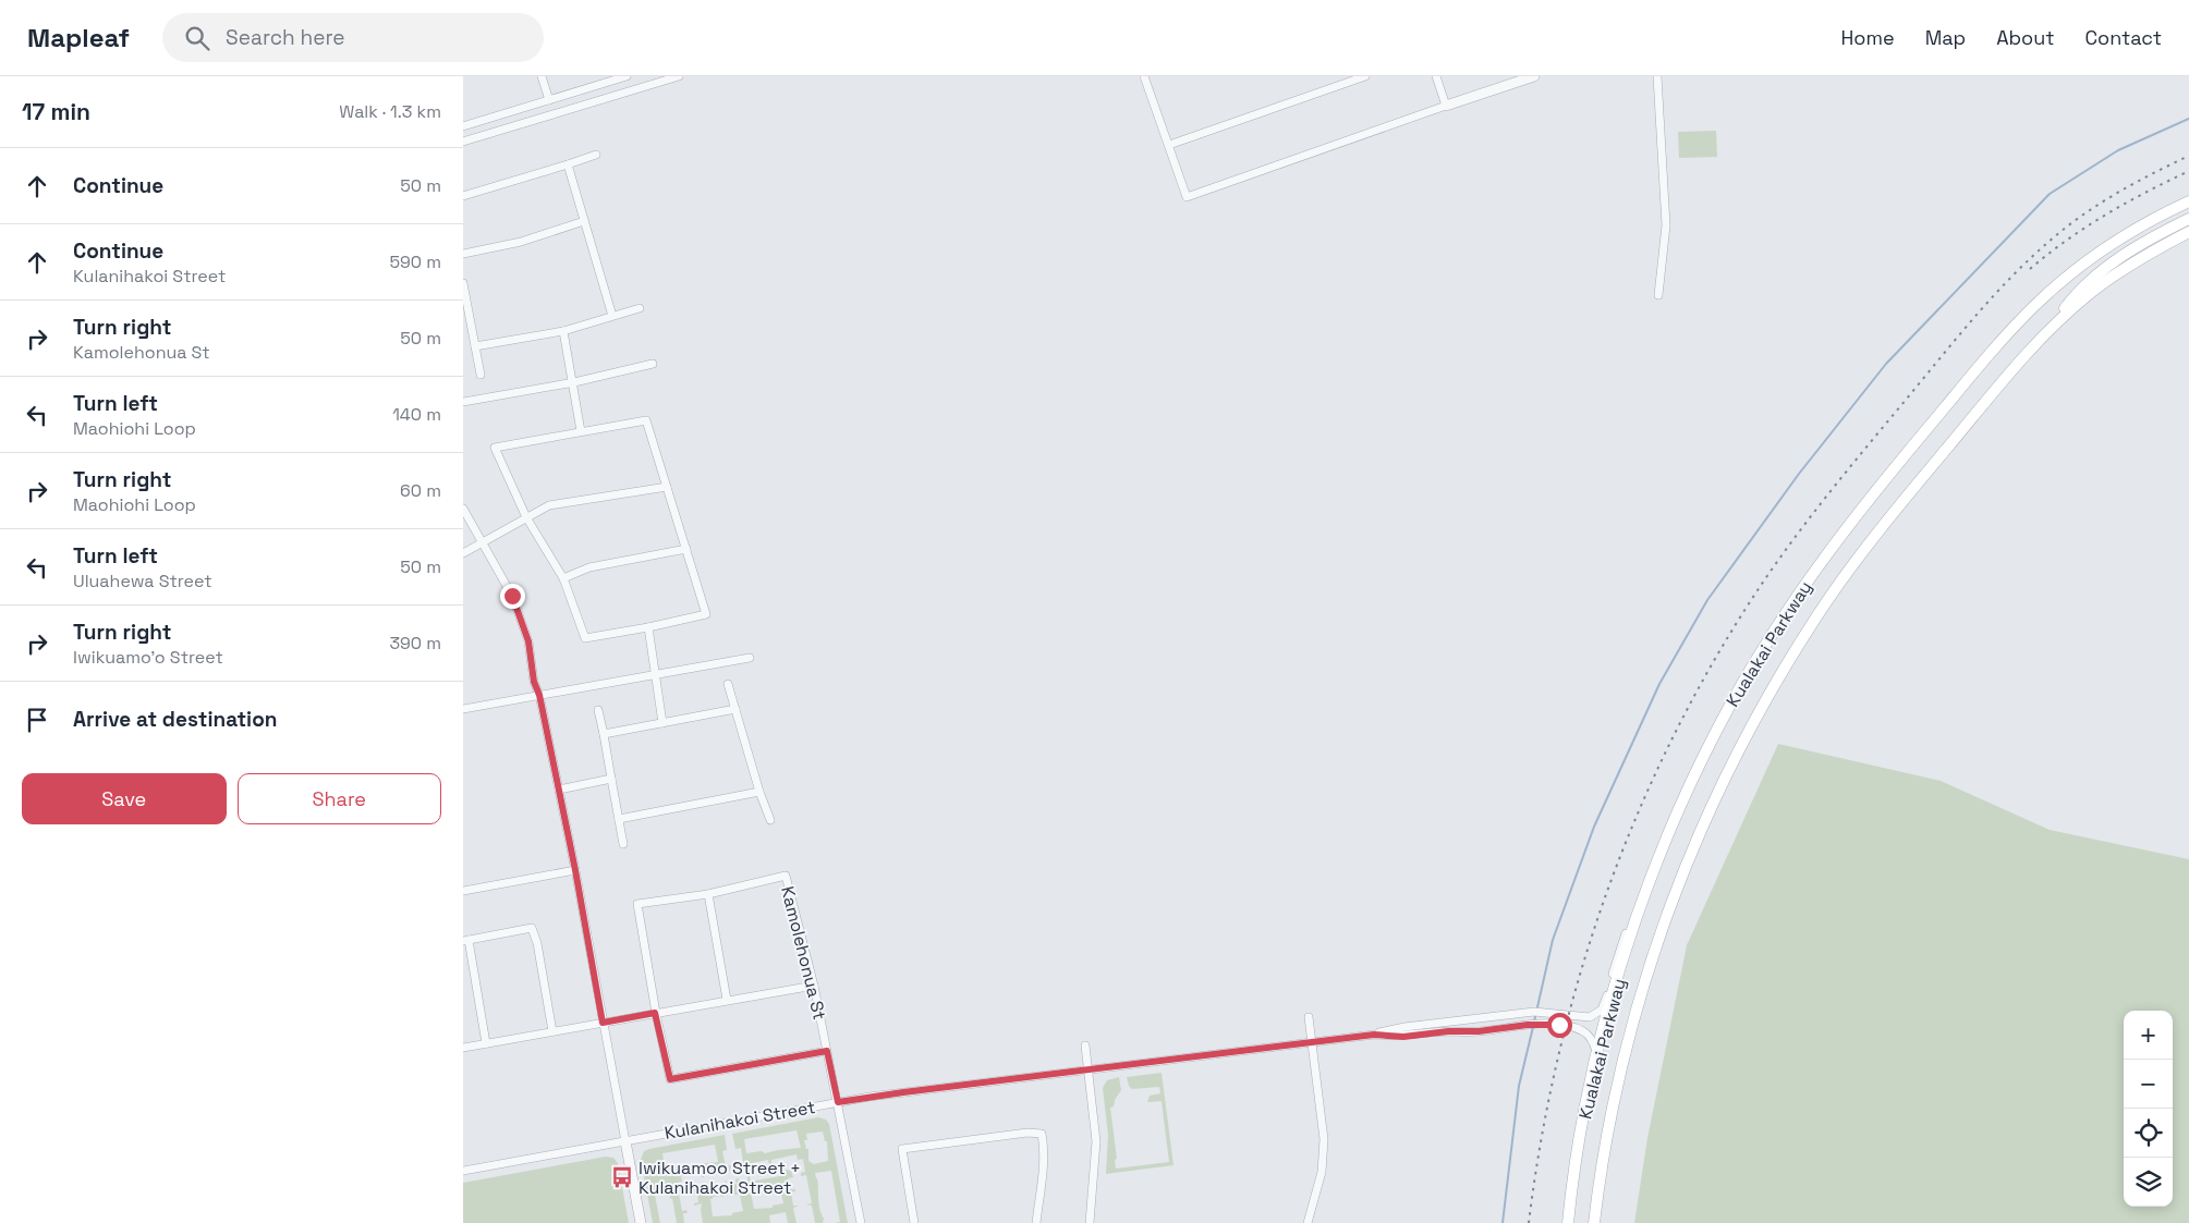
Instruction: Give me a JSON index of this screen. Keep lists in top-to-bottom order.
{
  "streets": {
    "main road": ["Kualakai Parkway"],
    "street": ["Kamolehonua St", "Kulanihakoi Street"]
  },
  "crossings": [
    ["Kualakai Parkway", "Kulanihakoi Street"],
    ["Kamolehonua St", "Kulanihakoi Street"]
  ],
  "places": {
    "bus stop": ["Iwikuamoo Street + Kulanihakoi Street"]
  },
  "page": {
    "header": "Mapleaf",
    "search": "Search here",
    "nav": [
      "Home",
      "Map",
      "About",
      "Contact"
    ],
    "heading": ["17 min", "Walk · 1.3 km"],
    "list": [
      ["Continue", "50 m"],
      ["Continue", "Kulanihakoi Street", "590 m"],
      ["Turn right", "Kamolehonua St", "50 m"],
      ["Turn left", "Maohiohi Loop", "140 m"],
      ["Turn right", "Maohiohi Loop", "60 m"],
      ["Turn left", "Uluahewa Street", "50 m"],
      ["Turn right", "Iwikuamo'o Street", "390 m"],
      "Arrive at destination"
    ],
    "buttons": ["Save", "Share"],
    "map_buttons": ["+", "−"]
  }
}
